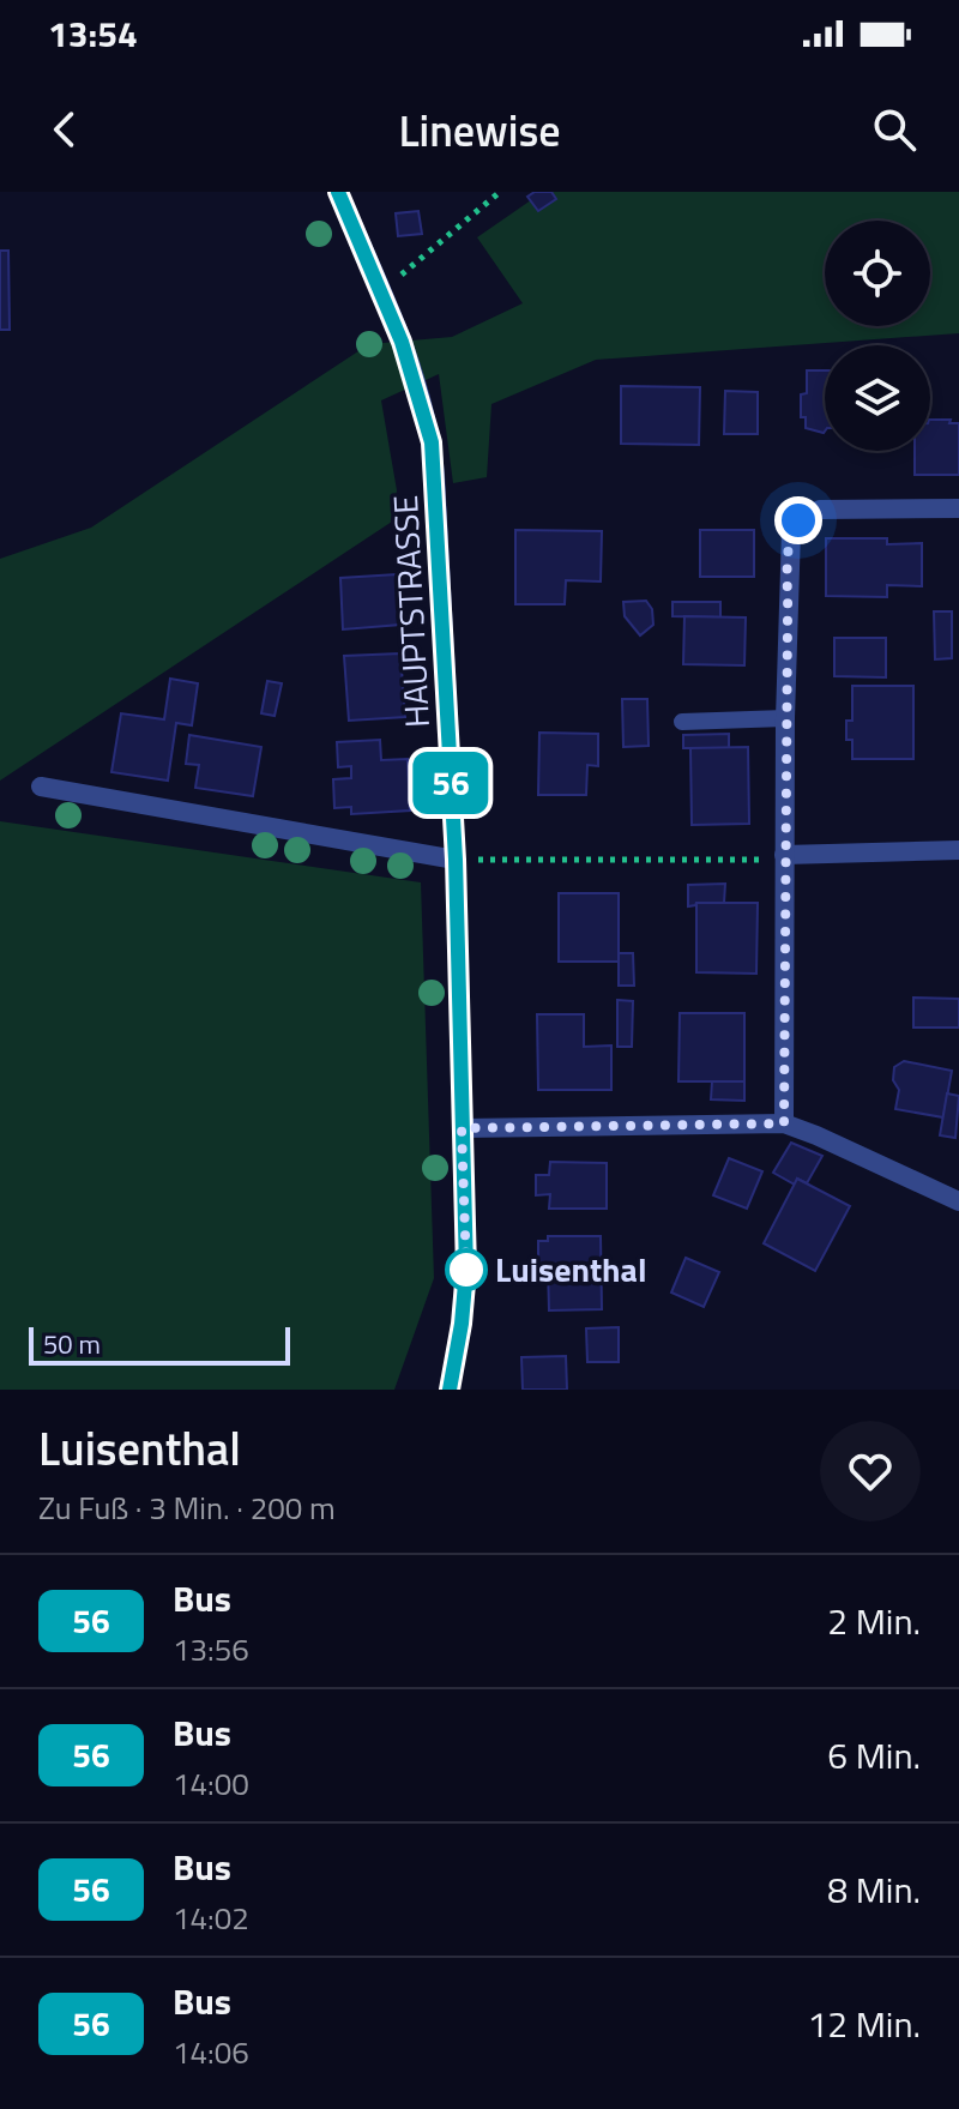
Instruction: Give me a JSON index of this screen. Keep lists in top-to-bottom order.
{
  "streets": {
    "street": ["HAUPTSTRASSE"]
  },
  "places": ["Luisenthal"],
  "lines": ["bus line 56"],
  "scale_bar": "50 m",
  "page": {
    "status": "13:54",
    "header": "Linewise",
    "on_map": "56",
    "scale": "50 m",
    "heading": ["Luisenthal", "Zu Fuß · 3 Min. · 200 m"],
    "list": [
      {
        "mark": "56",
        "name": "Bus",
        "note": "13:56",
        "value": "2 Min."
      },
      {
        "mark": "56",
        "name": "Bus",
        "note": "14:00",
        "value": "6 Min."
      },
      {
        "mark": "56",
        "name": "Bus",
        "note": "14:02",
        "value": "8 Min."
      },
      {
        "mark": "56",
        "name": "Bus",
        "note": "14:06",
        "value": "12 Min."
      }
    ]
  }
}
